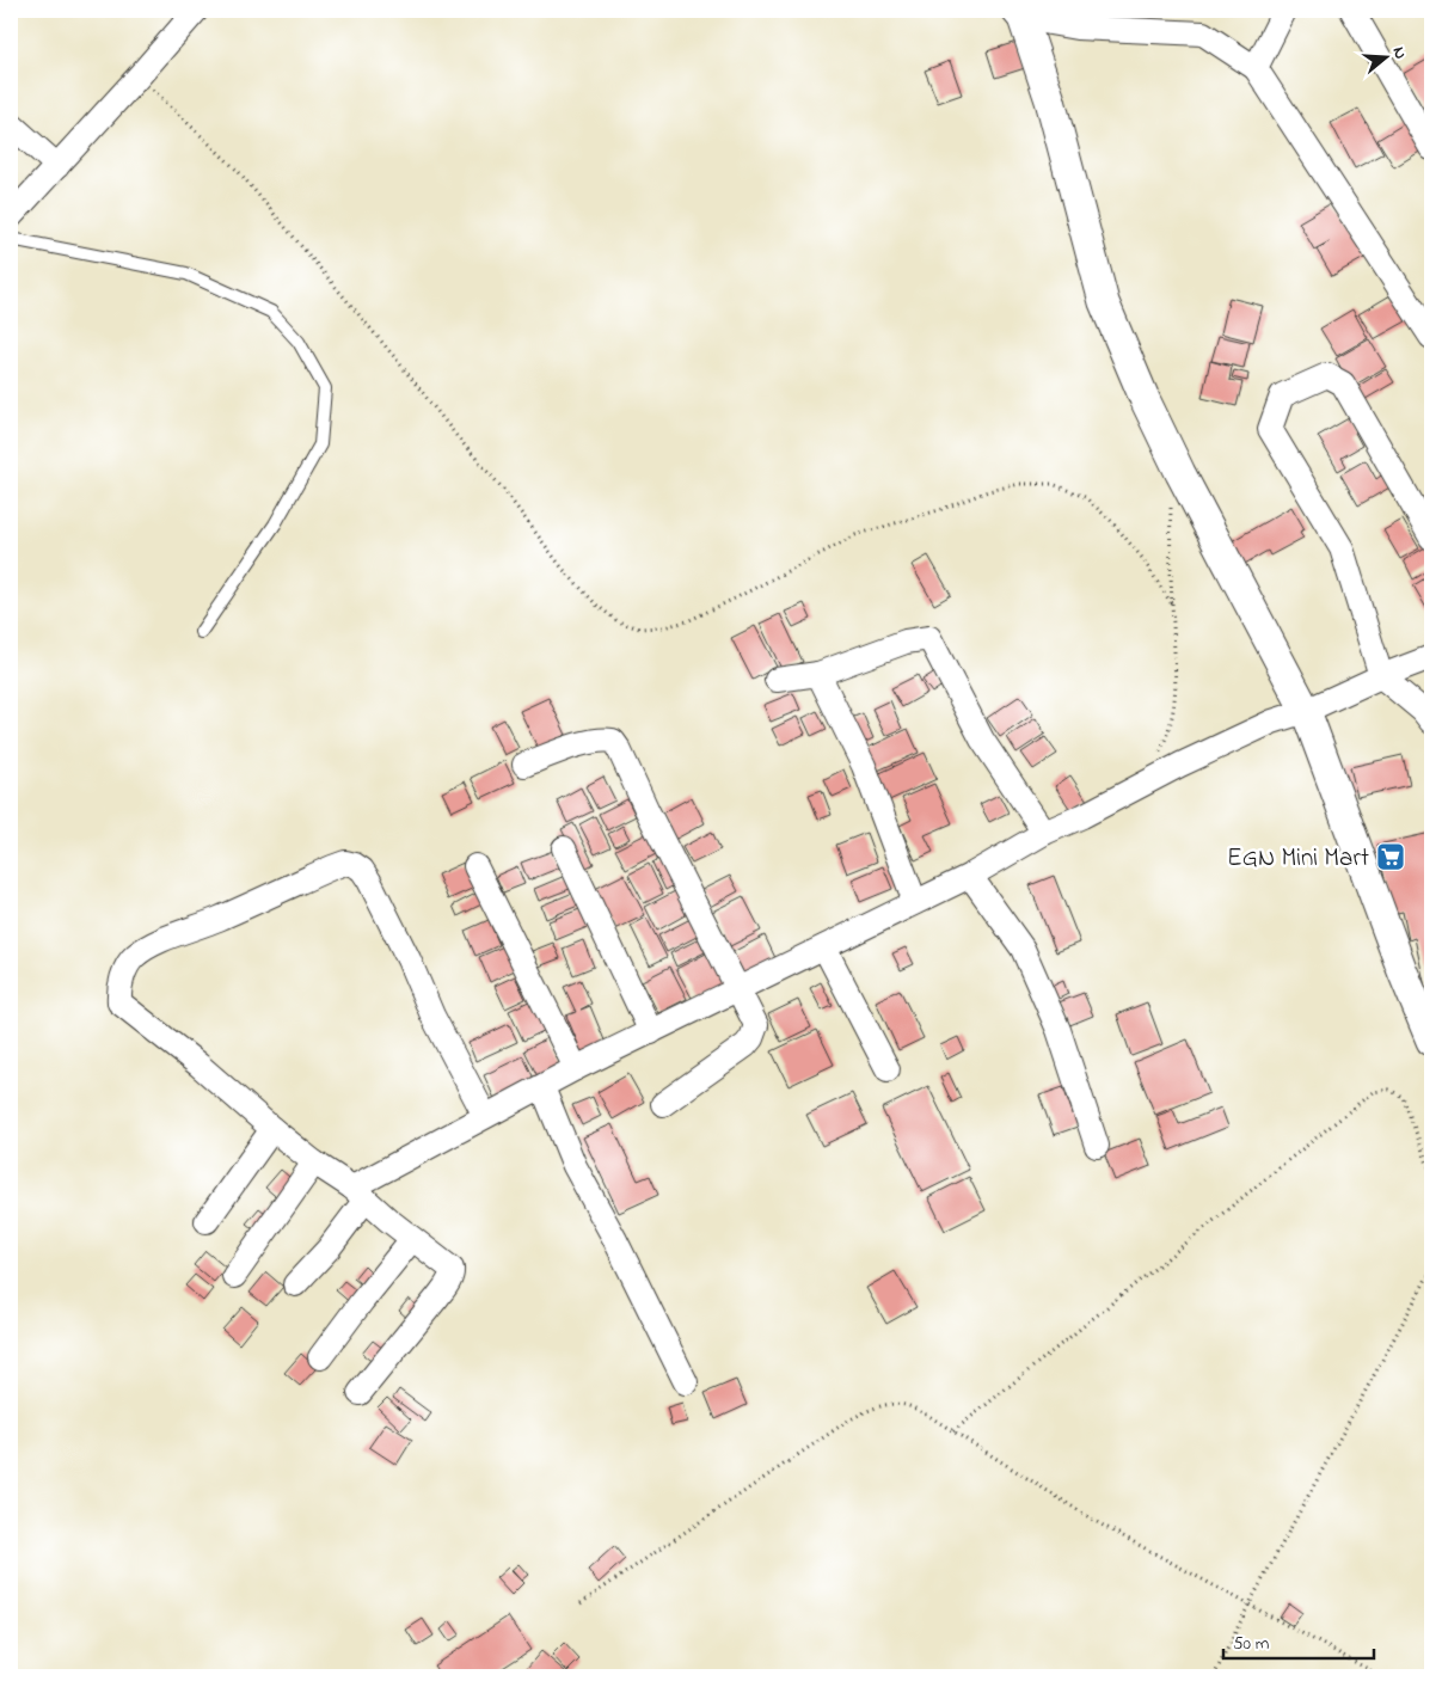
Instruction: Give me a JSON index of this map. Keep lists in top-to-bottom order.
{
  "places": {
    "supermarket": ["EGN Mini Mart"]
  },
  "scale_bar": "50 m",
  "north": "right"
}
